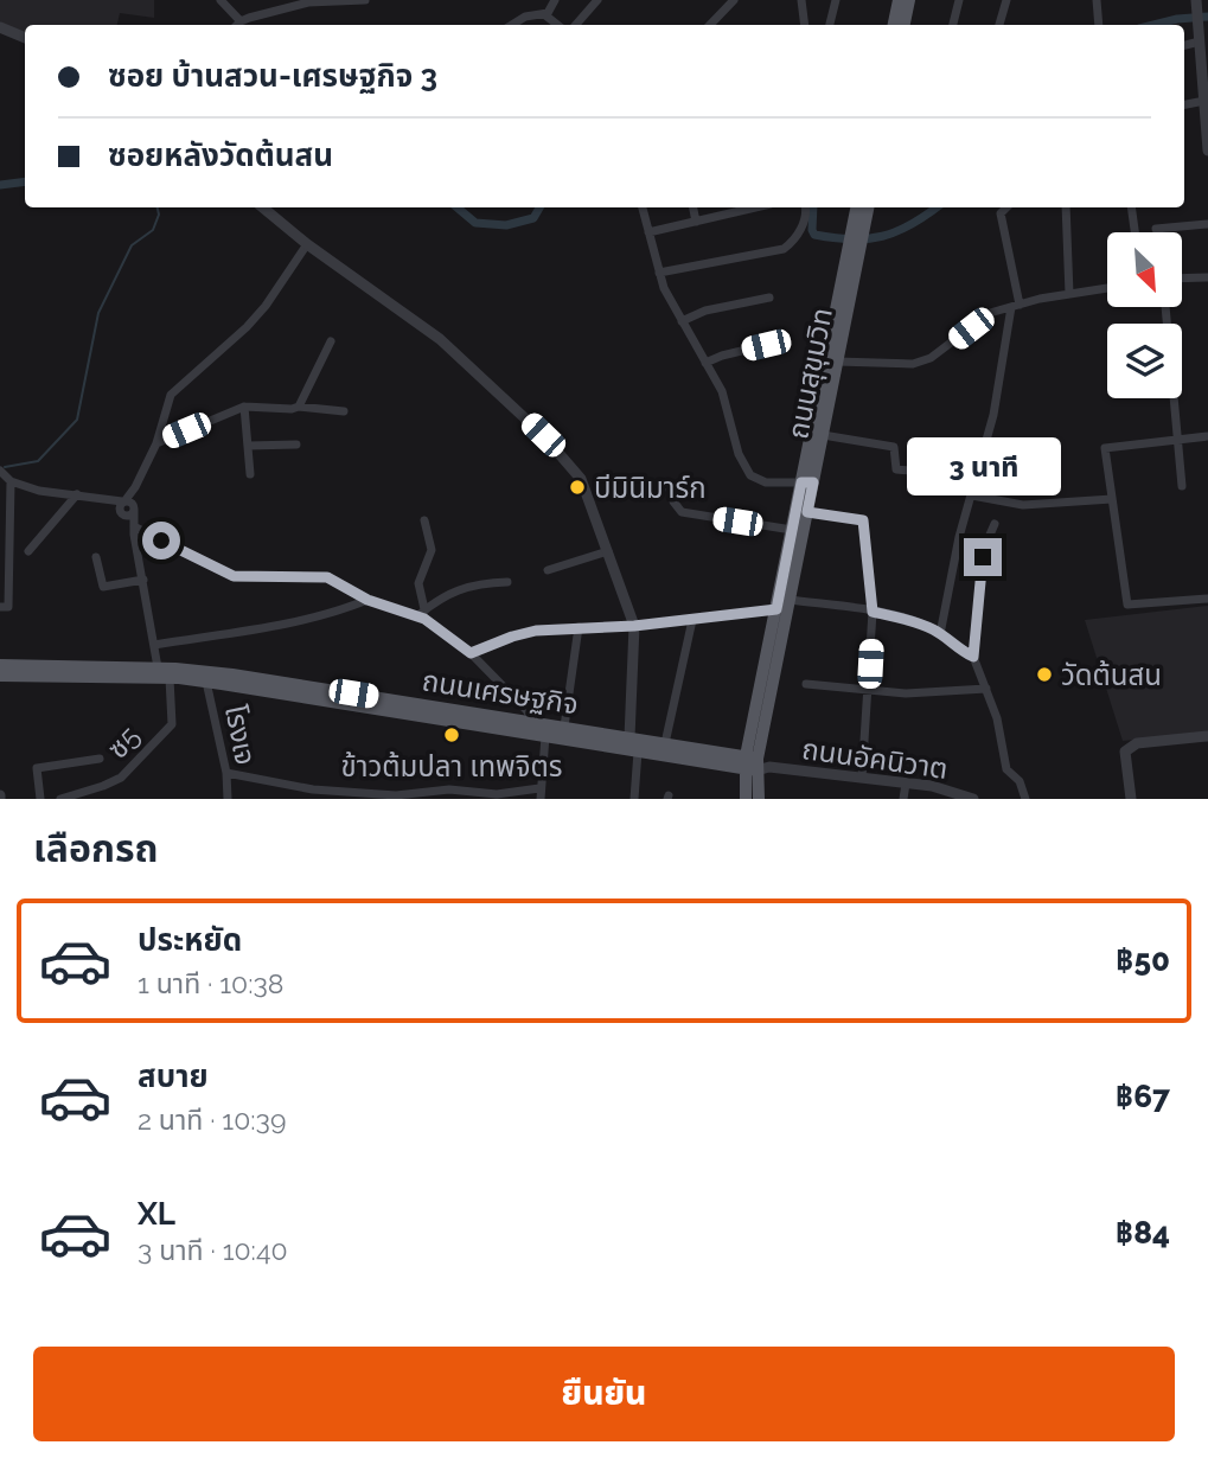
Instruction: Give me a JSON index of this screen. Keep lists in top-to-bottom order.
{
  "streets": {
    "main road": ["ถนนสุขุมวิท", "ถนนเศรษฐกิจ"],
    "street": ["โรงเจ", "ซ5", "ถนนอัคนิวาต"]
  },
  "crossings": [
    ["ถนนสุขุมวิท", "ถนนเศรษฐกิจ"],
    ["ถนนสุขุมวิท", "ถนนอัคนิวาต"],
    ["ถนนเศรษฐกิจ", "โรงเจ"],
    ["ถนนเศรษฐกิจ", "ซ5"],
    ["ถนนเศรษฐกิจ", "ถนนอัคนิวาต"]
  ],
  "places": ["บีมินิมาร์ก", "วัดต้นสน", "ข้าวต้มปลา เทพจิตร"],
  "north": "bottom right",
  "page": {
    "banner": ["ซอย บ้านสวน-เศรษฐกิจ 3", "ซอยหลังวัดต้นสน"],
    "bubble": "3 นาที",
    "heading": "เลือกรถ",
    "list": [
      {
        "name": "ประหยัด",
        "note": "1 นาที · 10:38",
        "value": "฿50"
      },
      {
        "name": "สบาย",
        "note": "2 นาที · 10:39",
        "value": "฿67"
      },
      {
        "name": "XL",
        "note": "3 นาที · 10:40",
        "value": "฿84"
      }
    ],
    "buttons": "ยืนยัน"
  }
}
